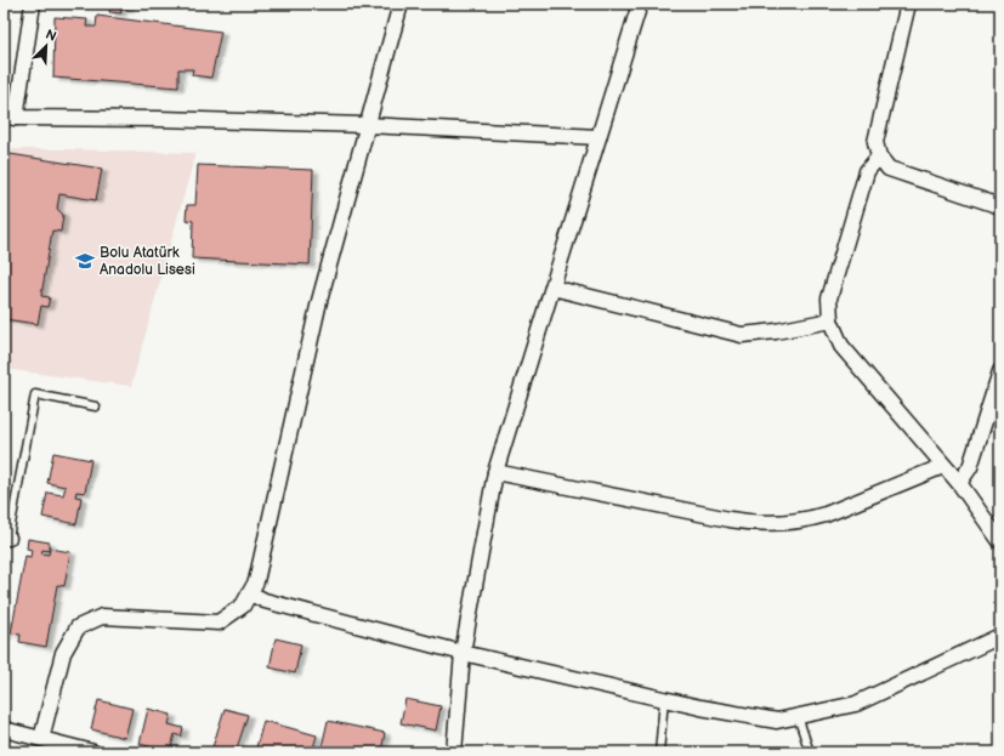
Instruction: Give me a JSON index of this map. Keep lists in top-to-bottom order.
{
  "places": {
    "school or university": ["Bolu Atatürk Anadolu Lisesi"]
  },
  "north": "top right"
}
